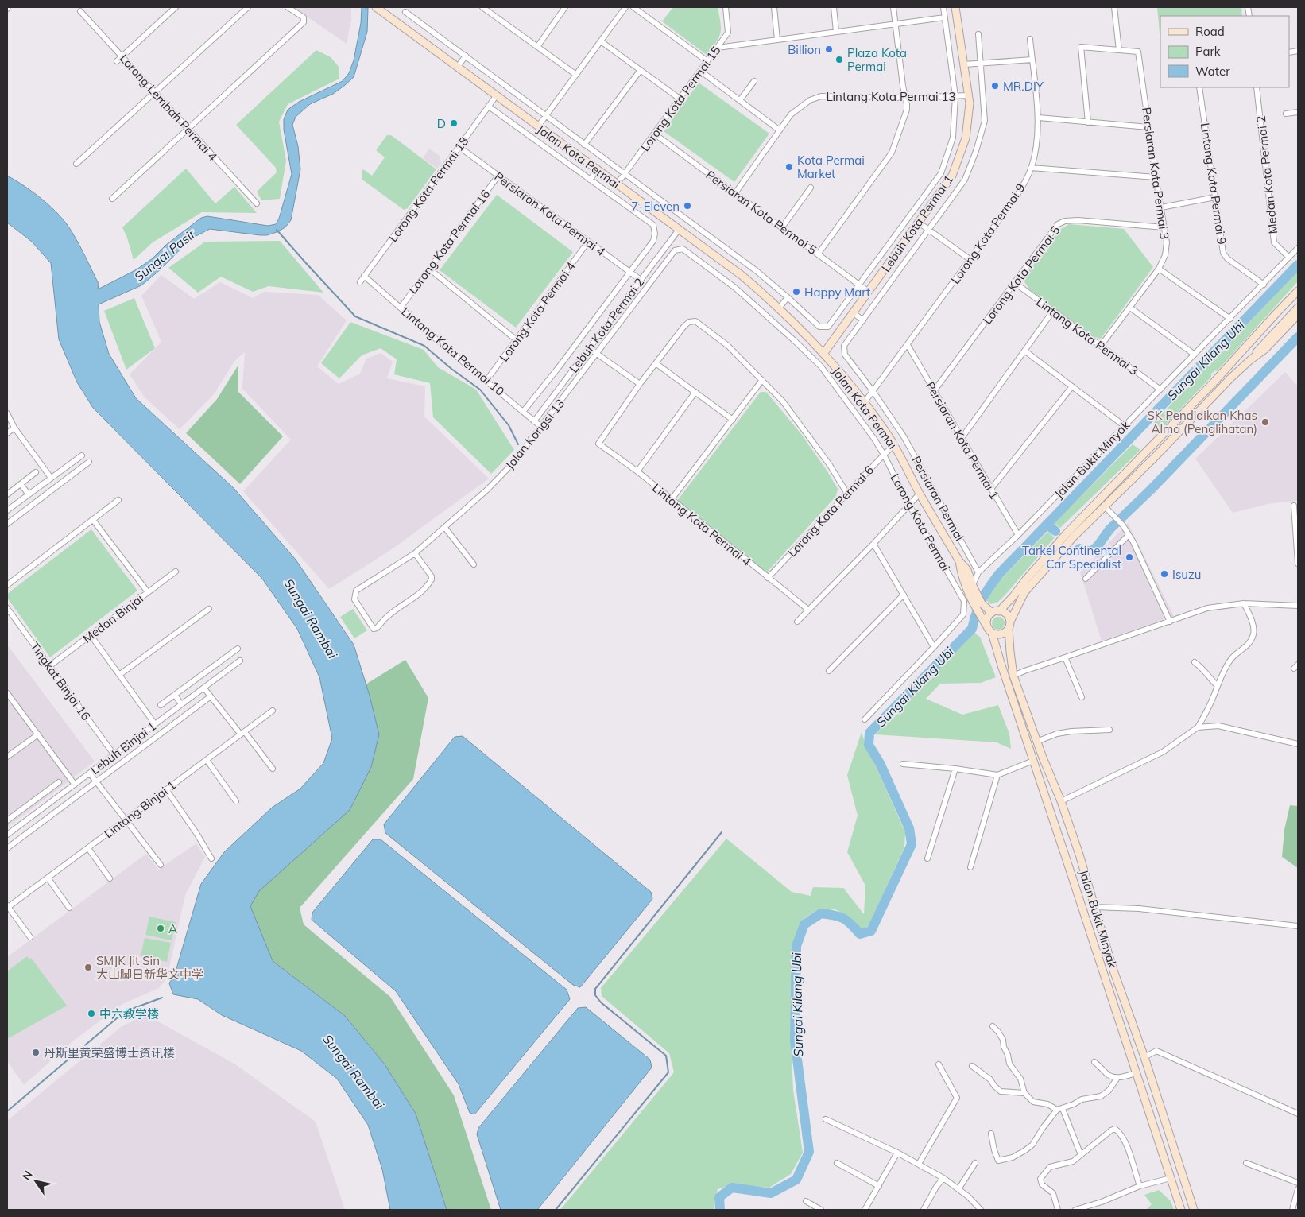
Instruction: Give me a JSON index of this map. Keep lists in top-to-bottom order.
{
  "streets": {
    "main road": ["Jalan Kota Permai", "Lebuh Kota Permai 1", "Jalan Bukit Minyak"],
    "street": [
      "Lintang Kota Permai 13",
      "Lorong Kota Permai 15",
      "Lorong Lembah Permai 4",
      "Persiaran Kota Permai 3",
      "Medan Kota Permai 2",
      "Lintang Kota Permai 9",
      "Lorong Kota Permai 18",
      "Persiaran Kota Permai 5",
      "Persiaran Kota Permai 4",
      "Lorong Kota Permai 9",
      "Lorong Kota Permai 16",
      "Lorong Kota Permai 5",
      "Lorong Kota Permai 4",
      "Lebuh Kota Permai 2",
      "Lintang Kota Permai 3",
      "Lintang Kota Permai 10",
      "Jalan Kongsi 13",
      "Persiaran Kota Permai 1",
      "Persiaran Permai",
      "Lorong Kota Permai 6",
      "Lorong Kota Permai",
      "Lintang Kota Permai 4",
      "Medan Binjai",
      "Tingkat Binjai 16",
      "Lebuh Binjai 1",
      "Lintang Binjai 1"
    ]
  },
  "crossings": [
    ["Lintang Kota Permai 13", "Persiaran Kota Permai 5"],
    ["Lintang Kota Permai 13", "Lebuh Kota Permai 1"],
    ["Lorong Kota Permai 15", "Jalan Kota Permai"],
    ["Lorong Kota Permai 15", "Persiaran Kota Permai 5"],
    ["Jalan Kota Permai", "Lorong Kota Permai 18"],
    ["Jalan Kota Permai", "Lebuh Kota Permai 1"],
    ["Jalan Kota Permai", "Lorong Kota Permai 9"],
    ["Jalan Kota Permai", "Lebuh Kota Permai 2"],
    ["Jalan Kota Permai", "Jalan Bukit Minyak"],
    ["Jalan Kota Permai", "Lorong Kota Permai 6"],
    ["Persiaran Kota Permai 3", "Lorong Kota Permai 5"],
    ["Persiaran Kota Permai 3", "Lintang Kota Permai 3"],
    ["Medan Kota Permai 2", "Jalan Bukit Minyak"],
    ["Lintang Kota Permai 9", "Jalan Bukit Minyak"],
    ["Lorong Kota Permai 18", "Persiaran Kota Permai 4"],
    ["Lorong Kota Permai 18", "Lintang Kota Permai 10"],
    ["Persiaran Kota Permai 5", "Lebuh Kota Permai 1"],
    ["Persiaran Kota Permai 4", "Lorong Kota Permai 16"],
    ["Persiaran Kota Permai 4", "Lorong Kota Permai 4"],
    ["Persiaran Kota Permai 4", "Lebuh Kota Permai 2"],
    ["Lebuh Kota Permai 1", "Persiaran Permai"],
    ["Lorong Kota Permai 9", "Persiaran Kota Permai 1"],
    ["Lorong Kota Permai 9", "Persiaran Permai"],
    ["Lorong Kota Permai 16", "Lintang Kota Permai 10"],
    ["Lorong Kota Permai 5", "Lintang Kota Permai 3"],
    ["Lorong Kota Permai 5", "Persiaran Kota Permai 1"],
    ["Lorong Kota Permai 4", "Lintang Kota Permai 10"],
    ["Lebuh Kota Permai 2", "Lintang Kota Permai 10"],
    ["Lintang Kota Permai 3", "Jalan Bukit Minyak"],
    ["Lintang Kota Permai 10", "Jalan Kongsi 13"],
    ["Jalan Kongsi 13", "Lorong Kota Permai"],
    ["Persiaran Kota Permai 1", "Jalan Bukit Minyak"],
    ["Jalan Bukit Minyak", "Persiaran Permai"],
    ["Lorong Kota Permai 6", "Lorong Kota Permai"],
    ["Lorong Kota Permai 6", "Lintang Kota Permai 4"],
    ["Medan Binjai", "Tingkat Binjai 16"],
    ["Tingkat Binjai 16", "Lebuh Binjai 1"]
  ],
  "water": ["Sungai Pasir", "Sungai Kilang Ubi", "Sungai Rambai"],
  "places": [
    "Billion",
    "Plaza Kota Permai",
    "MR.DIY",
    "D",
    "Kota Permai Market",
    "7-Eleven",
    "Happy Mart",
    "SK Pendidikan Khas Alma (Penglihatan)",
    "Tarkel Continental Car Specialist",
    "Isuzu",
    "A",
    "SMJK Jit Sin 大山脚日新华文中学",
    "中六教学楼",
    "丹斯里黄荣盛博士资讯楼"
  ],
  "legend": ["Road", "Park", "Water"],
  "north": "top left"
}
